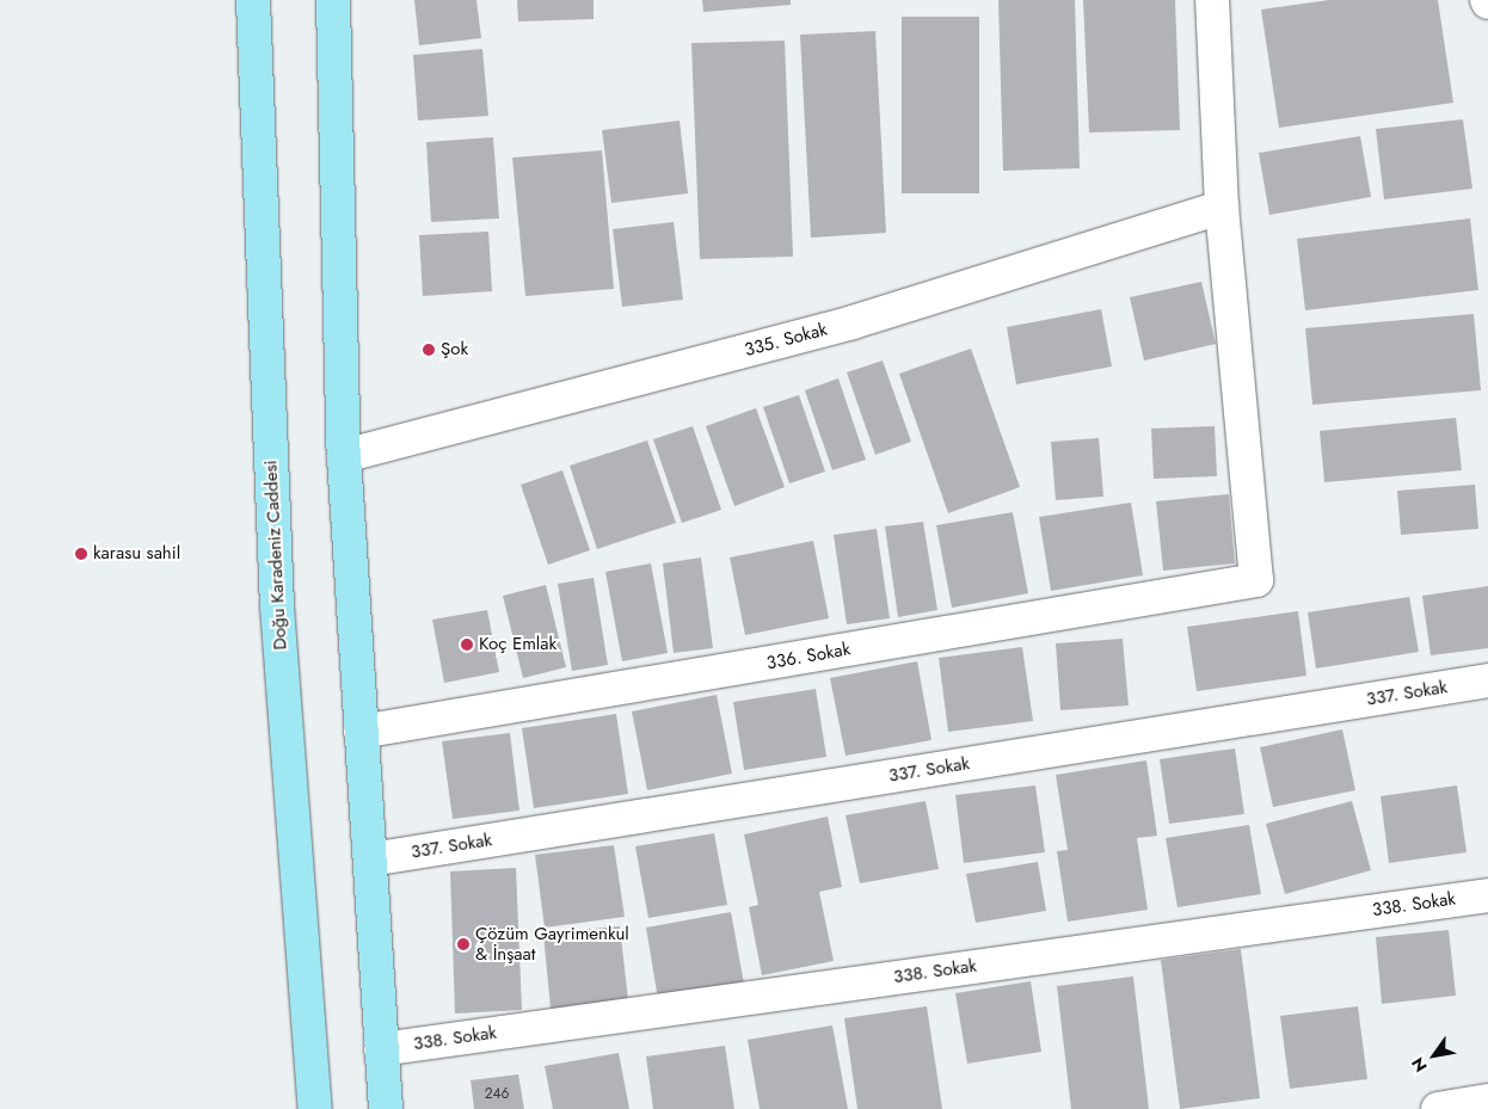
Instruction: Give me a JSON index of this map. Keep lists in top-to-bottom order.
{
  "streets": {
    "main road": ["Doğu Karadeniz Caddesi"],
    "street": [
      "335. Sokak",
      "336. Sokak",
      "337. Sokak",
      "338. Sokak"
    ]
  },
  "crossings": [
    ["335. Sokak", "336. Sokak"]
  ],
  "places": [
    "Şok",
    "karasu sahil",
    "Koç Emlak",
    "Çözüm Gayrimenkul & İnşaat"
  ],
  "house_numbers": ["246"],
  "north": "bottom left"
}
